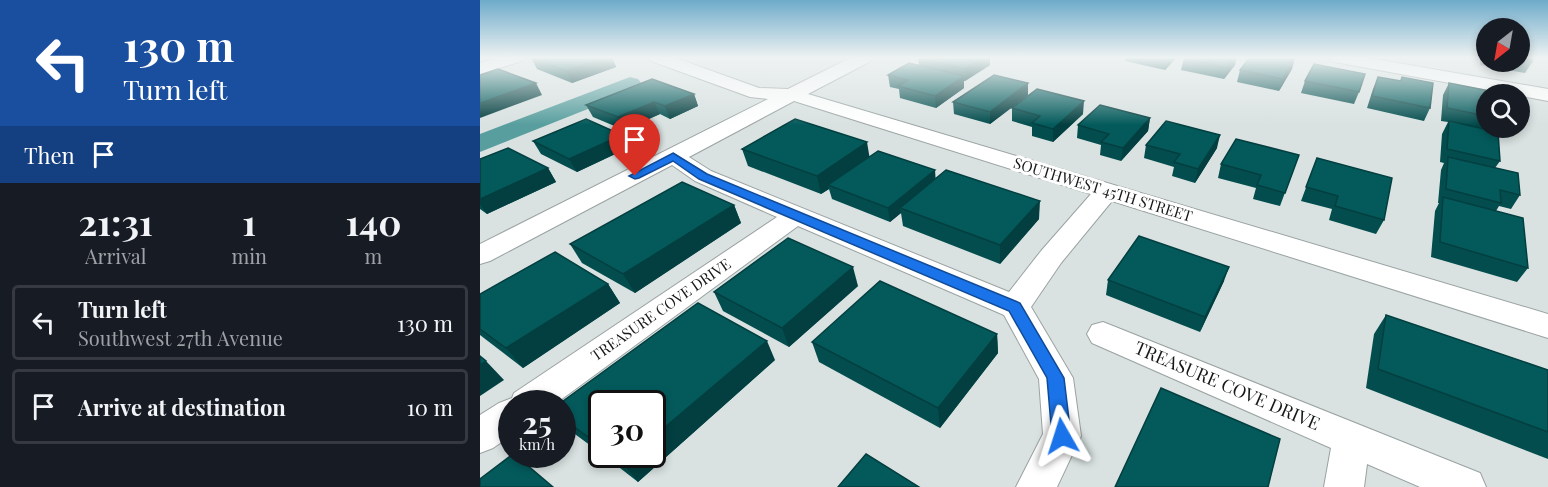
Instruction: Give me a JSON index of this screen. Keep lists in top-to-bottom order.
{
  "streets": {
    "street": ["SOUTHWEST 45TH STREET", "TREASURE COVE DRIVE"]
  },
  "north": "bottom left",
  "page": {
    "turn": ["130 m", "Turn left"],
    "then": "Then",
    "eta": [
      "21:31",
      "Arrival",
      "1",
      "min",
      "140",
      "m"
    ],
    "list": [
      {
        "name": "Turn left",
        "note": "Southwest 27th Avenue",
        "value": "130 m"
      },
      {
        "name": "Arrive at destination",
        "value": "10 m"
      }
    ],
    "speed": "25 km/h",
    "limit": "30"
  }
}
